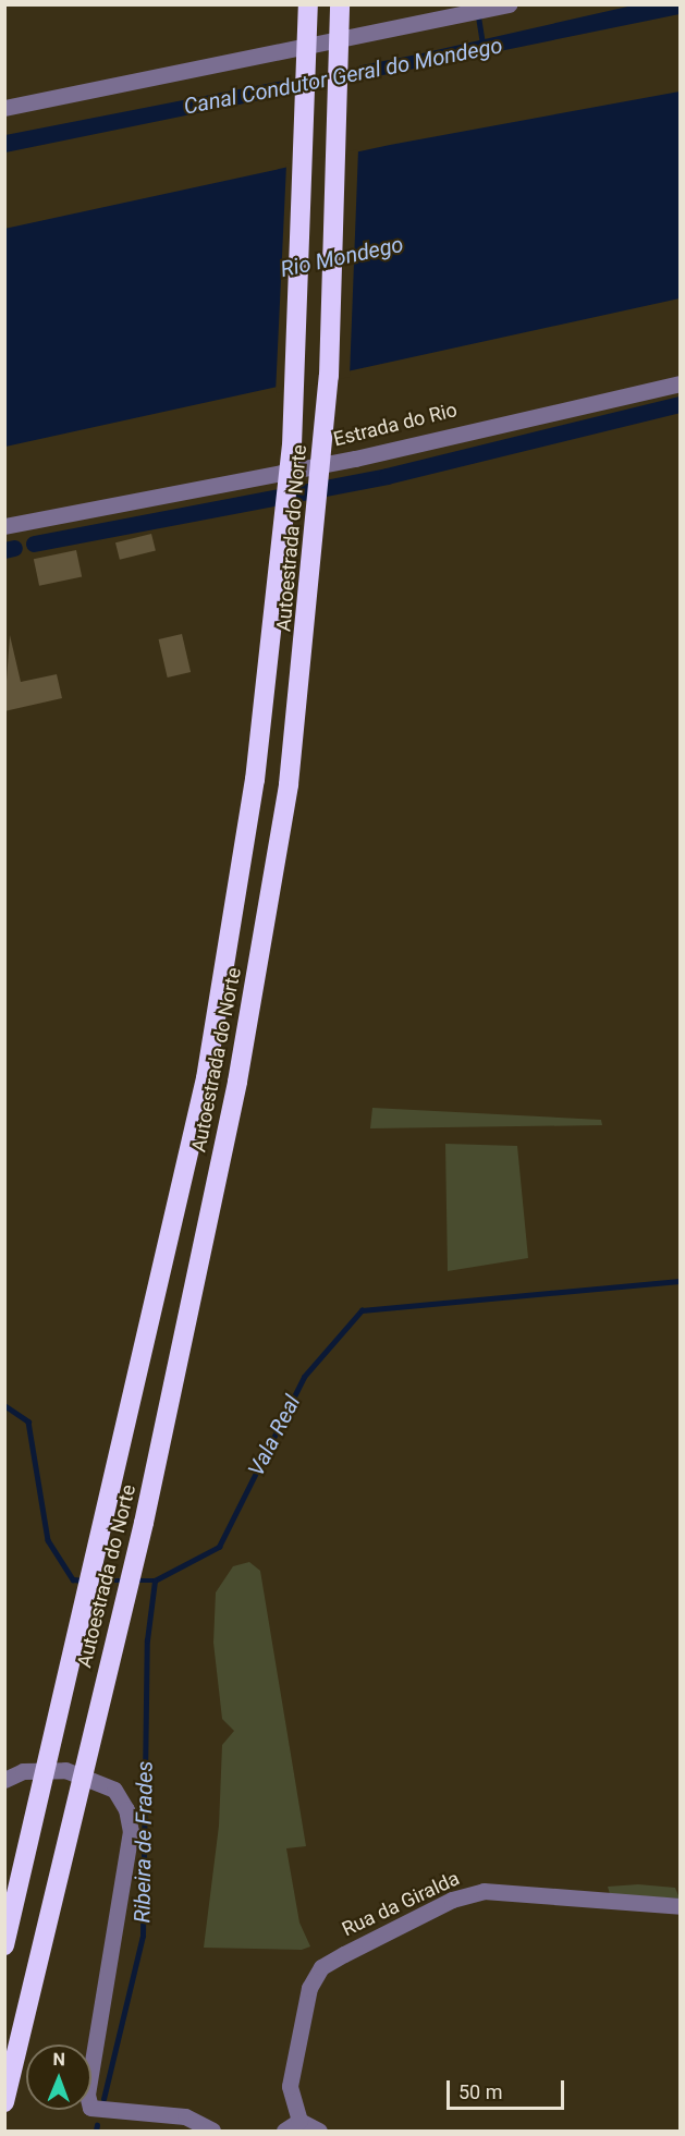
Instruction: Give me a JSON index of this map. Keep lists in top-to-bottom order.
{
  "streets": {
    "highway": ["Autoestrada do Norte"],
    "street": ["Estrada do Rio", "Rua da Giralda"]
  },
  "water": [
    "Canal Condutor Geral do Mondego",
    "Rio Mondego",
    "Vala Real",
    "Ribeira de Frades"
  ],
  "scale_bar": "50 m",
  "north": "top"
}
